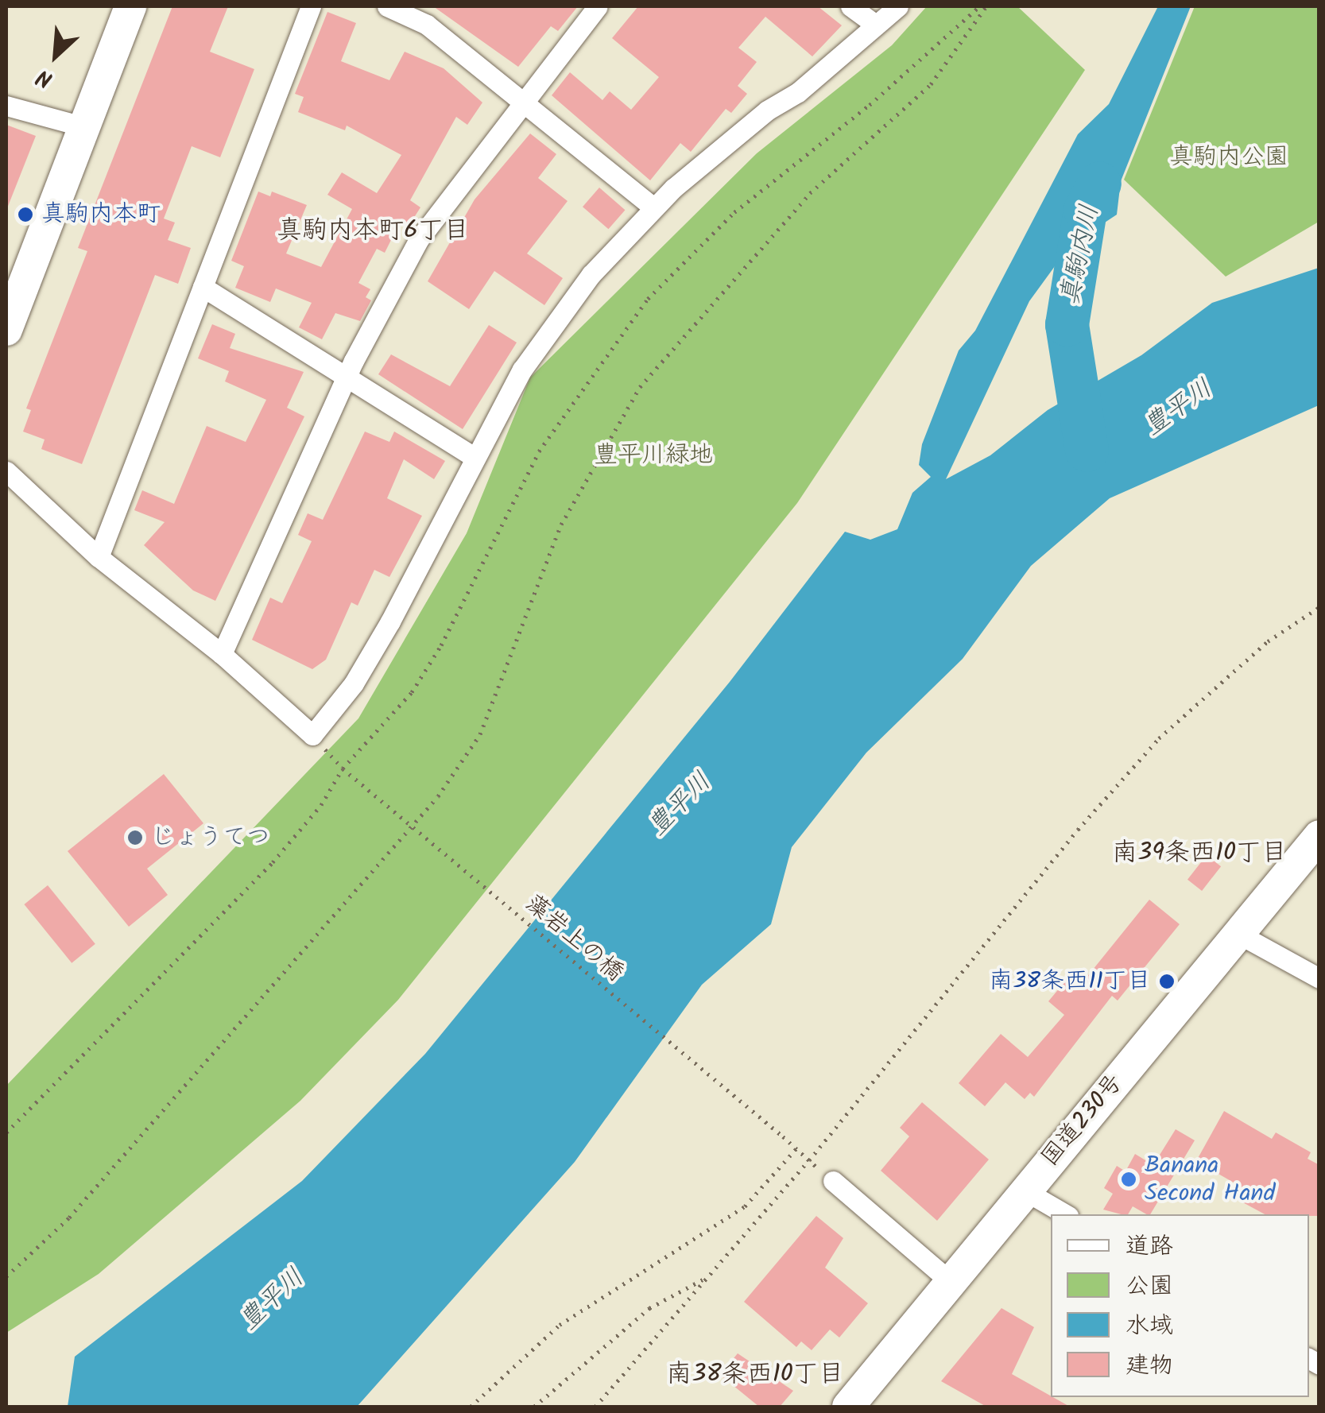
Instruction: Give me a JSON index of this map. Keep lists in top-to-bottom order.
{
  "streets": {
    "highway": ["国道230号"],
    "path": ["藻岩上の橋"]
  },
  "districts": ["真駒内本町6丁目", "南39条西10丁目", "南38条西10丁目"],
  "water": ["真駒内川", "豊平川"],
  "parks": ["真駒内公園", "豊平川緑地"],
  "places": [
    "真駒内本町",
    "じょうてつ",
    "南38条西11丁目",
    "Banana Second Hand"
  ],
  "legend": [
    "道路",
    "公園",
    "水域",
    "建物"
  ],
  "north": "bottom left"
}
